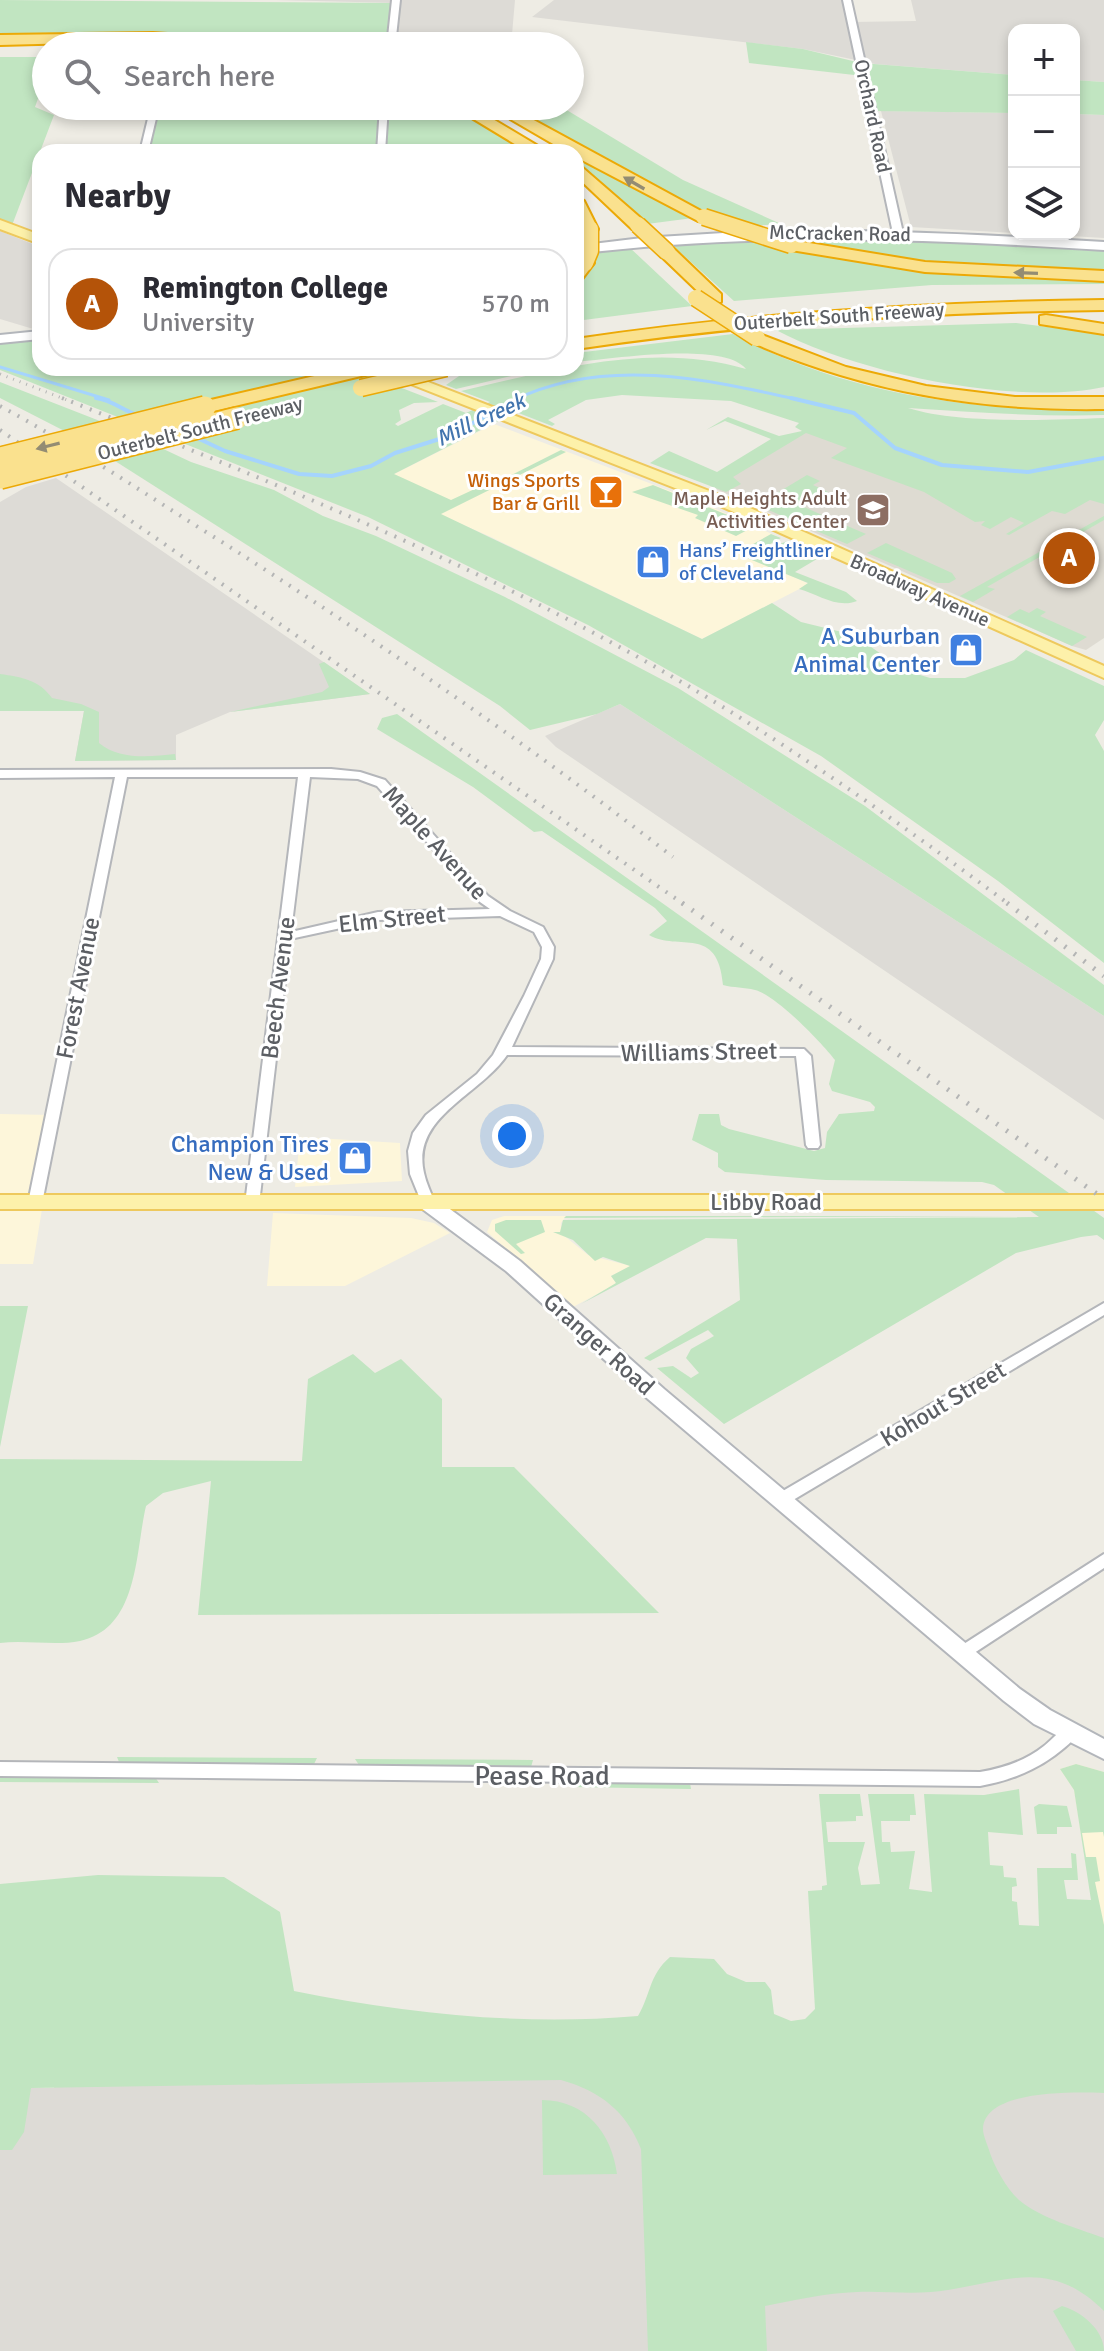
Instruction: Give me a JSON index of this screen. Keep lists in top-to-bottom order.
{
  "streets": {
    "highway": ["Outerbelt South Freeway"],
    "main road": ["Broadway Avenue", "Libby Road"],
    "street": [
      "Orchard Road",
      "McCracken Road",
      "Maple Avenue",
      "Elm Street",
      "Forest Avenue",
      "Beech Avenue",
      "Williams Street",
      "Granger Road",
      "Kohout Street",
      "Pease Road"
    ]
  },
  "crossings": [
    ["Orchard Road", "McCracken Road"],
    ["Maple Avenue", "Elm Street"],
    ["Maple Avenue", "Forest Avenue"],
    ["Maple Avenue", "Beech Avenue"],
    ["Maple Avenue", "Williams Street"],
    ["Maple Avenue", "Libby Road"],
    ["Maple Avenue", "Granger Road"],
    ["Elm Street", "Beech Avenue"],
    ["Libby Road", "Granger Road"],
    ["Granger Road", "Kohout Street"],
    ["Granger Road", "Pease Road"]
  ],
  "water": ["Mill Creek"],
  "places": {
    "bar": ["Wings Sports Bar & Grill"],
    "school or university": ["Maple Heights Adult Activities Center"],
    "shop": ["Hans’ Freightliner of Cleveland", "A Suburban Animal Center", "Champion Tires New & Used"]
  },
  "page": {
    "map_buttons": ["+", "−"],
    "search": "Search here",
    "heading": "Nearby",
    "list": [
      {
        "mark": "A",
        "name": "Remington College",
        "note": "University",
        "value": "570 m"
      }
    ],
    "pins": "A"
  }
}
